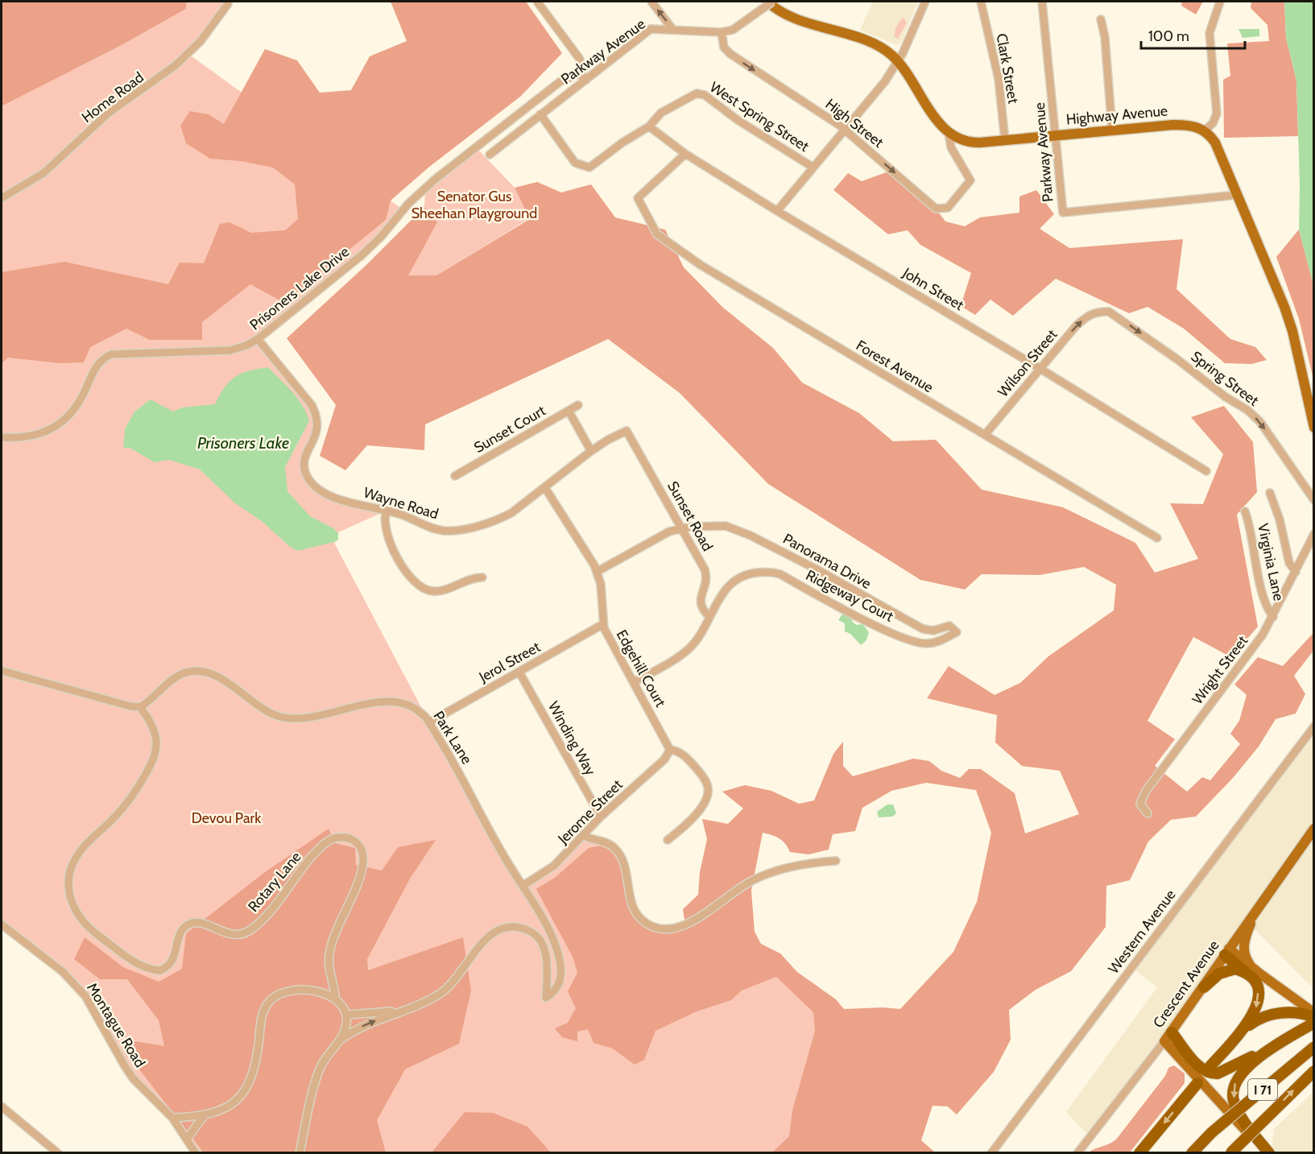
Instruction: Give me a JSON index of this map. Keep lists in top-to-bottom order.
{
  "streets": {
    "highway": ["I 71"],
    "main road": ["Highway Avenue", "Crescent Avenue"],
    "street": [
      "Parkway Avenue",
      "Clark Street",
      "Home Road",
      "West Spring Street",
      "High Street",
      "Prisoners Lake Drive",
      "John Street",
      "Wilson Street",
      "Forest Avenue",
      "Spring Street",
      "Sunset Court",
      "Wayne Road",
      "Sunset Road",
      "Panorama Drive",
      "Virginia Lane",
      "Ridgeway Court",
      "Jerol Street",
      "Edgehill Court",
      "Wright Street",
      "Park Lane",
      "Winding Way",
      "Jerome Street",
      "Rotary Lane",
      "Western Avenue",
      "Montague Road"
    ]
  },
  "crossings": [
    ["Parkway Avenue", "Highway Avenue"],
    ["Parkway Avenue", "West Spring Street"],
    ["Parkway Avenue", "High Street"],
    ["Parkway Avenue", "Prisoners Lake Drive"],
    ["Clark Street", "Highway Avenue"],
    ["Highway Avenue", "High Street"],
    ["West Spring Street", "John Street"],
    ["Prisoners Lake Drive", "Wayne Road"],
    ["John Street", "Wilson Street"],
    ["John Street", "Forest Avenue"],
    ["Wilson Street", "Forest Avenue"],
    ["Wilson Street", "Spring Street"],
    ["Wayne Road", "Sunset Road"],
    ["Wayne Road", "Edgehill Court"],
    ["Sunset Road", "Panorama Drive"],
    ["Sunset Road", "Ridgeway Court"],
    ["Panorama Drive", "Ridgeway Court"],
    ["Panorama Drive", "Edgehill Court"],
    ["Virginia Lane", "Wright Street"],
    ["Jerol Street", "Edgehill Court"],
    ["Jerol Street", "Park Lane"],
    ["Jerol Street", "Winding Way"],
    ["Edgehill Court", "Jerome Street"],
    ["Park Lane", "Jerome Street"],
    ["Park Lane", "Rotary Lane"],
    ["Winding Way", "Jerome Street"]
  ],
  "one_way": ["Wilson Street", "Spring Street"],
  "water": ["Prisoners Lake"],
  "parks": ["Senator Gus Sheehan Playground", "Devou Park"],
  "scale_bar": "100 m"
}
